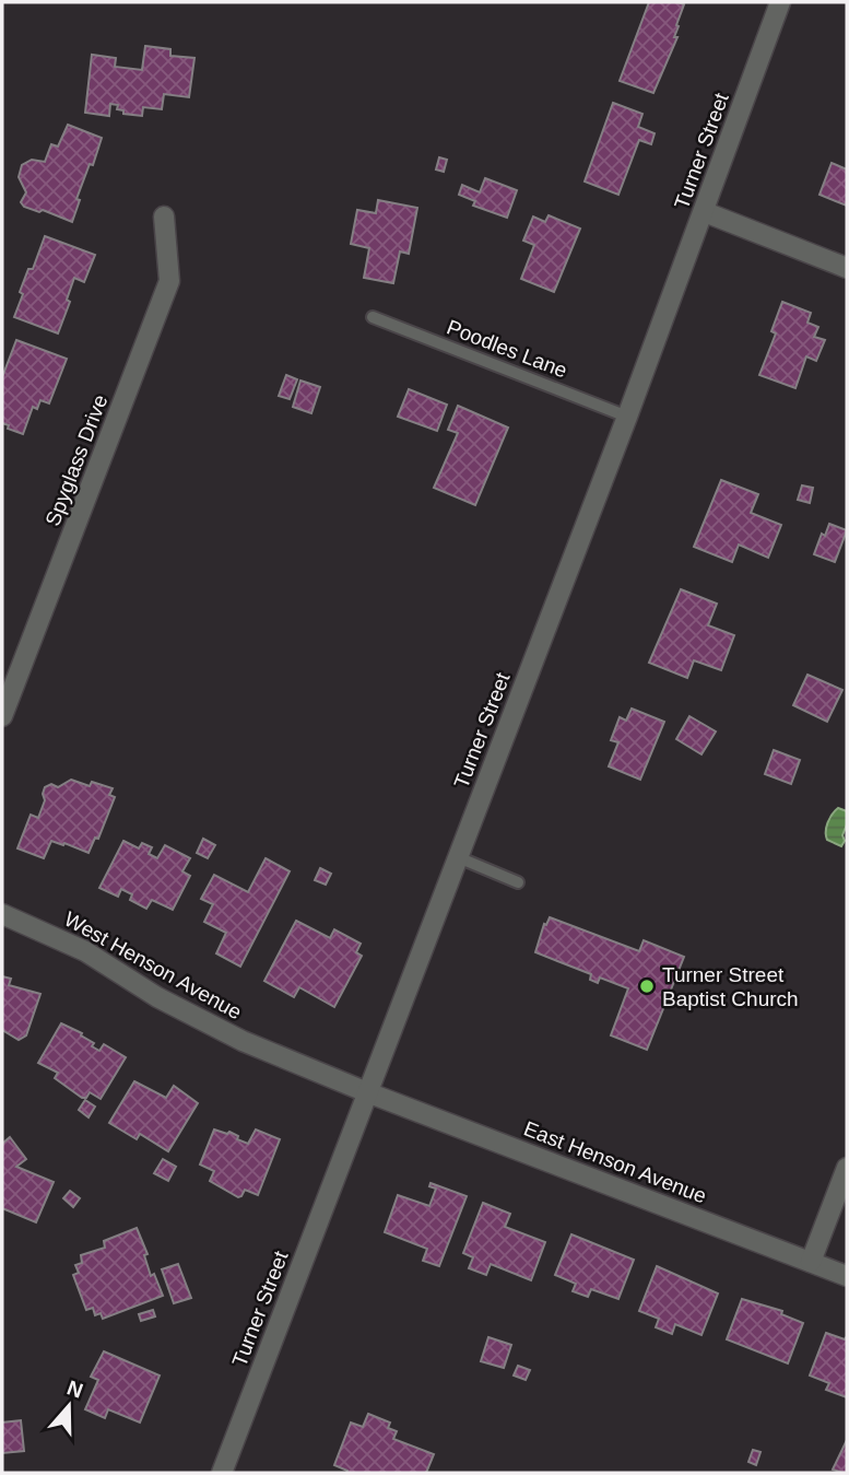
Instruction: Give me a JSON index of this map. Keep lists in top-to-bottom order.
{
  "streets": {
    "street": [
      "Turner Street",
      "Spyglass Drive",
      "West Henson Avenue",
      "East Henson Avenue"
    ],
    "lane": ["Poodles Lane"]
  },
  "crossings": [
    ["Turner Street", "Poodles Lane"],
    ["Turner Street", "West Henson Avenue"],
    ["Turner Street", "East Henson Avenue"],
    ["West Henson Avenue", "East Henson Avenue"]
  ],
  "places": ["Turner Street Baptist Church"],
  "north": "top"
}
